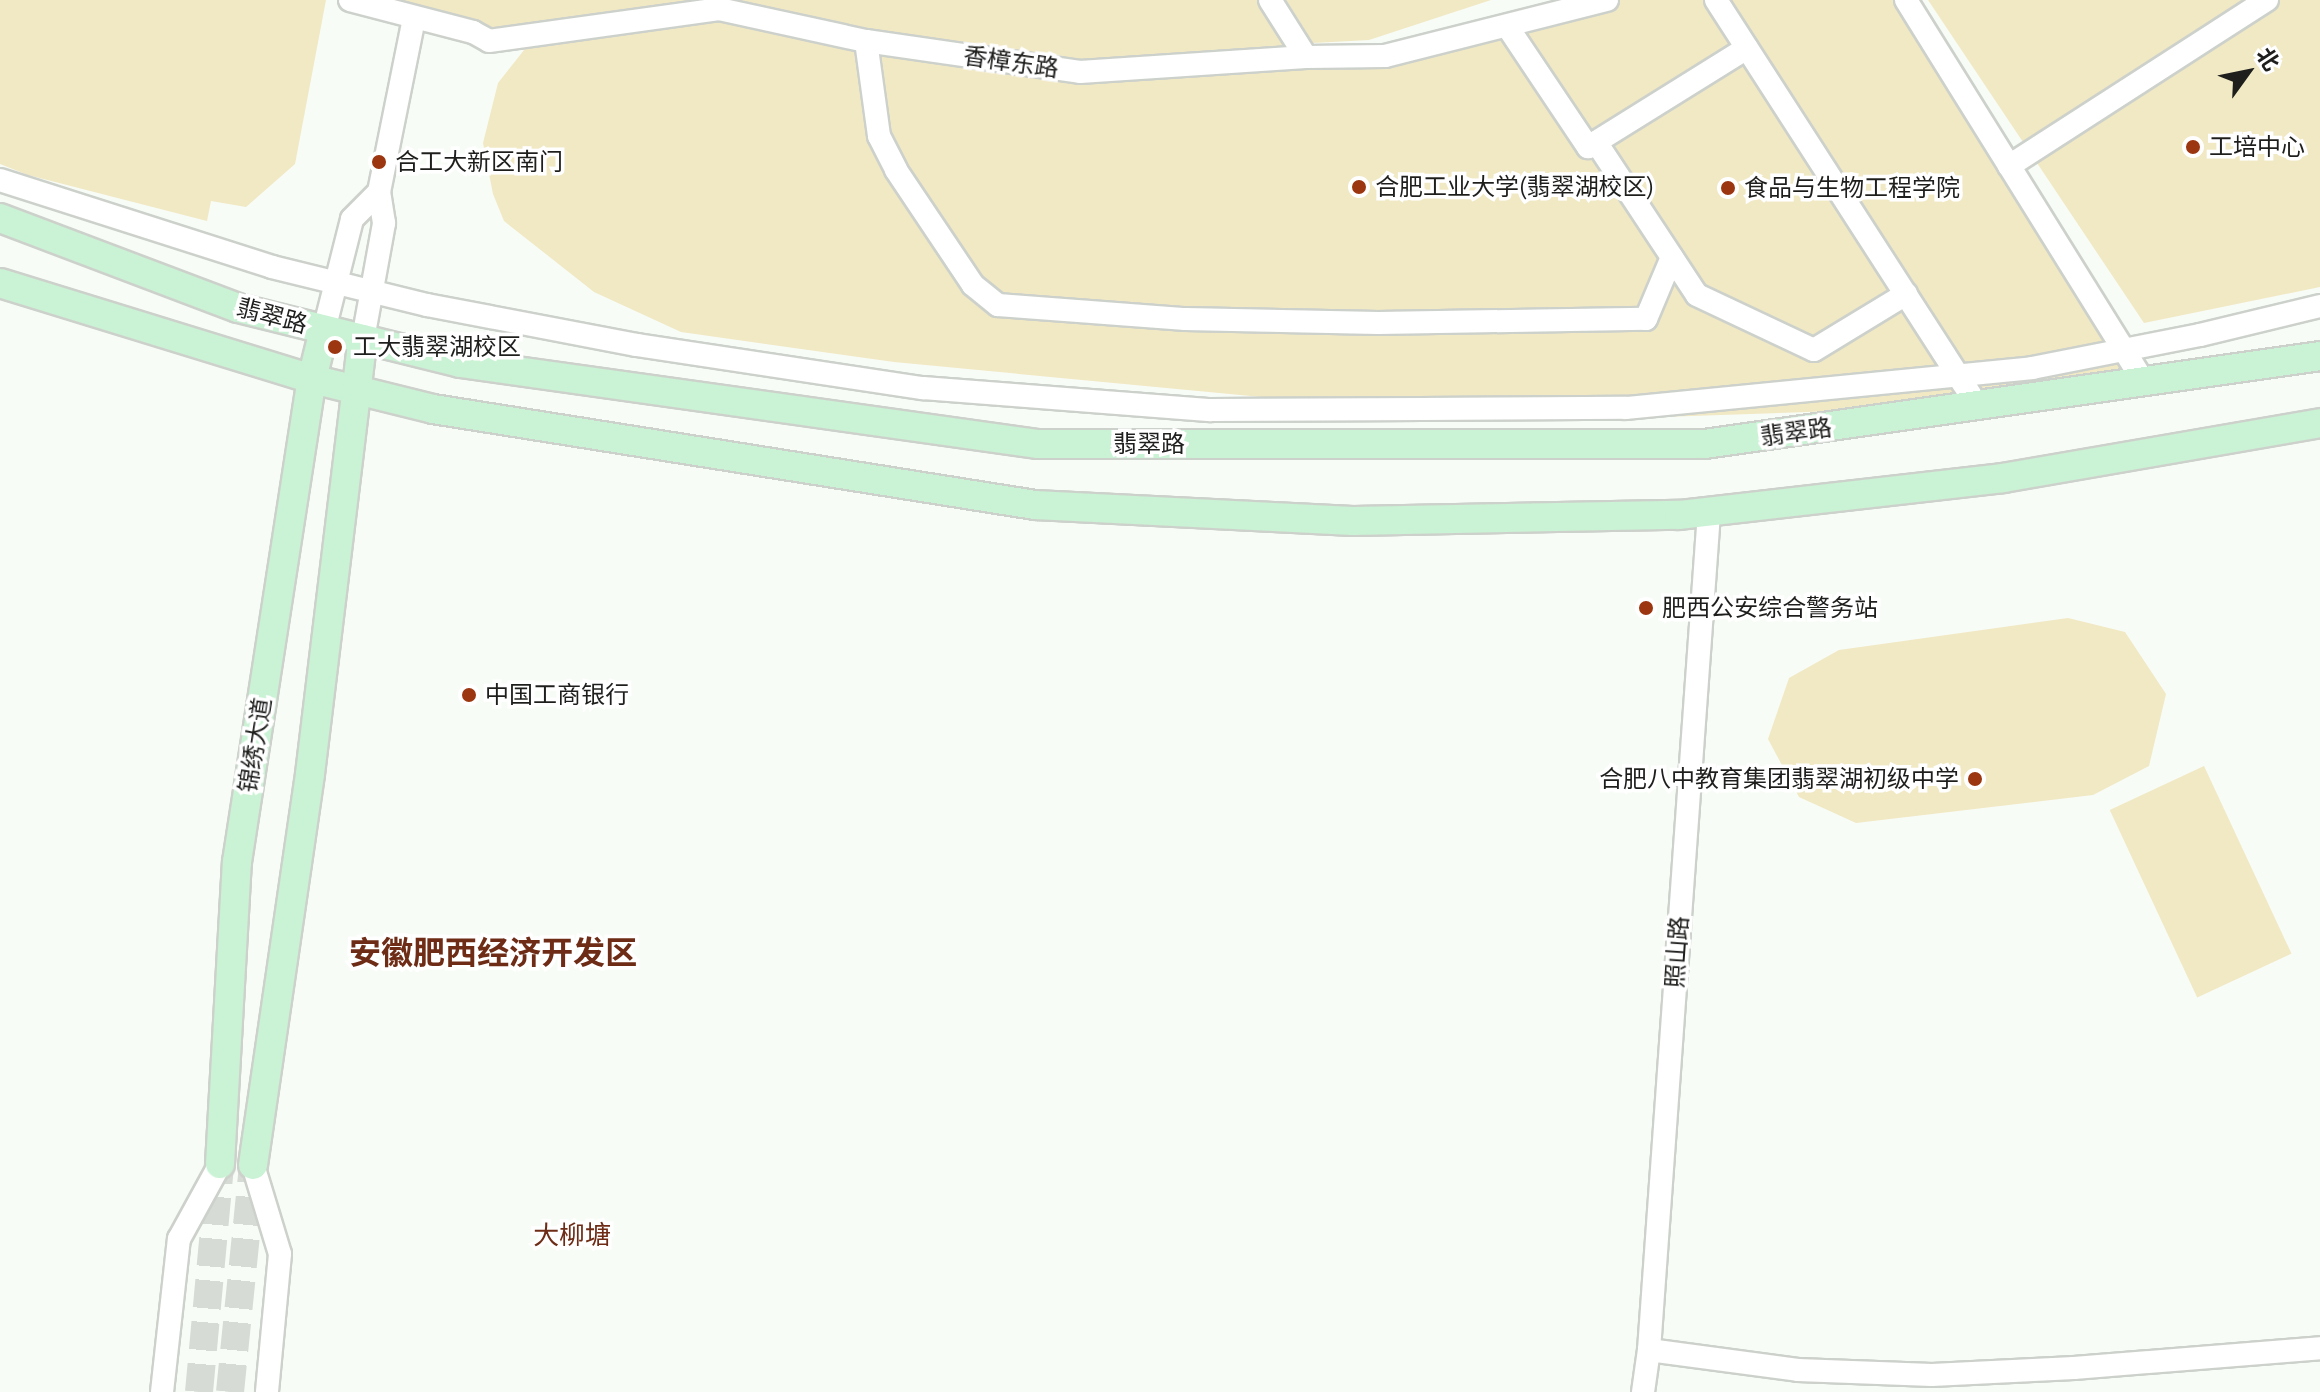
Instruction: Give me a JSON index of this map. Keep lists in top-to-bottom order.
{
  "streets": {
    "main road": ["翡翠路", "锦绣大道"],
    "street": ["香樟东路", "照山路"]
  },
  "crossings": [
    ["翡翠路", "锦绣大道"],
    ["翡翠路", "照山路"]
  ],
  "districts": ["安徽肥西经济开发区", "大柳塘"],
  "places": [
    "工培中心",
    "合工大新区南门",
    "合肥工业大学(翡翠湖校区)",
    "食品与生物工程学院",
    "工大翡翠湖校区",
    "肥西公安综合警务站",
    "中国工商银行",
    "合肥八中教育集团翡翠湖初级中学"
  ],
  "north": "top right"
}
